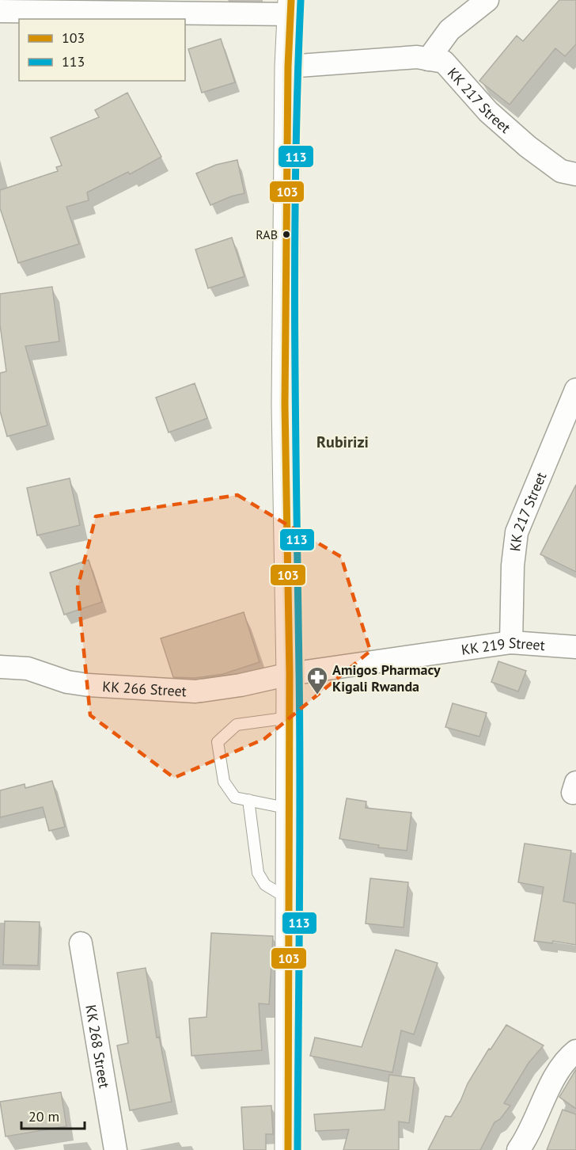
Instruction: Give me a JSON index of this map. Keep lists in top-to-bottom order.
{
  "streets": {
    "street": [
      "KK 217 Street",
      "KK 219 Street",
      "KK 266 Street",
      "KK 268 Street"
    ]
  },
  "crossings": [
    ["KK 217 Street", "KK 219 Street"],
    ["KK 219 Street", "KK 266 Street"]
  ],
  "districts": ["Rubirizi"],
  "places": {
    "other": ["RAB"],
    "pharmacy": ["Amigos Pharmacy Kigali Rwanda"]
  },
  "lines": ["transit line 103", "transit line 113"],
  "legend": ["103", "113"],
  "scale_bar": "20 m"
}
